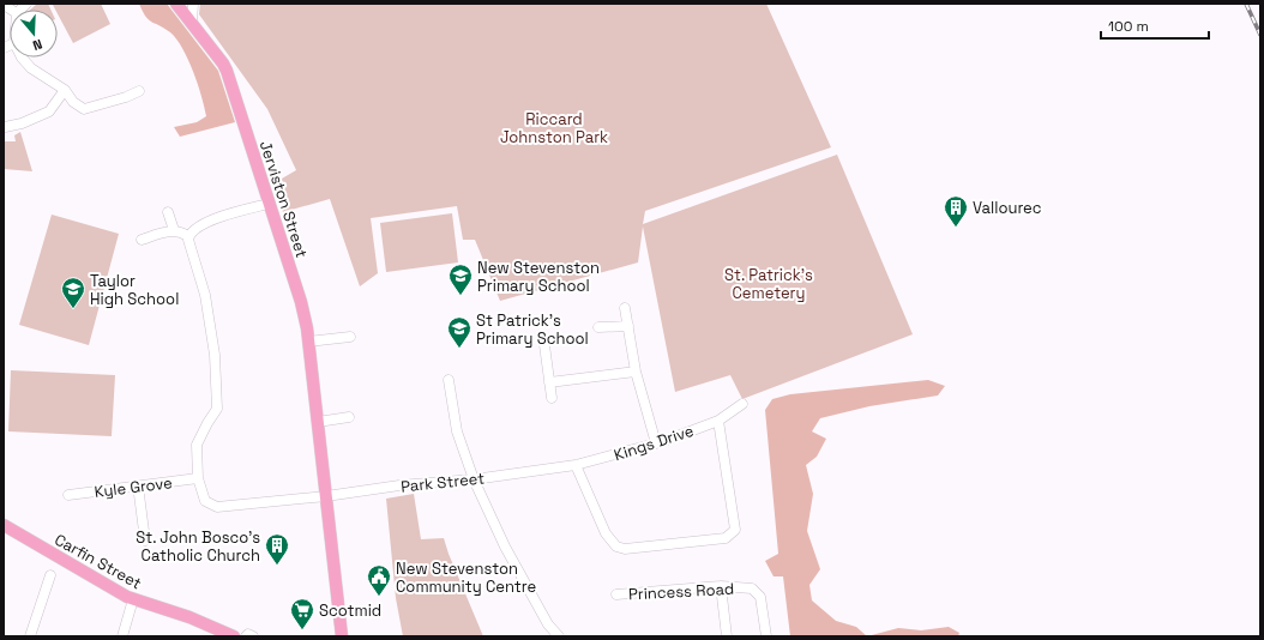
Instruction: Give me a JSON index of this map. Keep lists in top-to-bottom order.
{
  "streets": {
    "main road": ["Jerviston Street", "Carfin Street"],
    "street": [
      "Kings Drive",
      "Park Street",
      "Kyle Grove",
      "Princess Road"
    ]
  },
  "crossings": [
    ["Jerviston Street", "Park Street"],
    ["Kings Drive", "Park Street"],
    ["Park Street", "Kyle Grove"]
  ],
  "parks": ["Riccard Johnston Park", "St. Patrick's Cemetery"],
  "places": {
    "building": ["Vallourec", "St. John Bosco's Catholic Church"],
    "school or university": ["New Stevenston Primary School", "Taylor High School", "St Patrick's Primary School"],
    "public building": ["New Stevenston Community Centre"],
    "supermarket": ["Scotmid"]
  },
  "scale_bar": "100 m",
  "north": "bottom"
}
